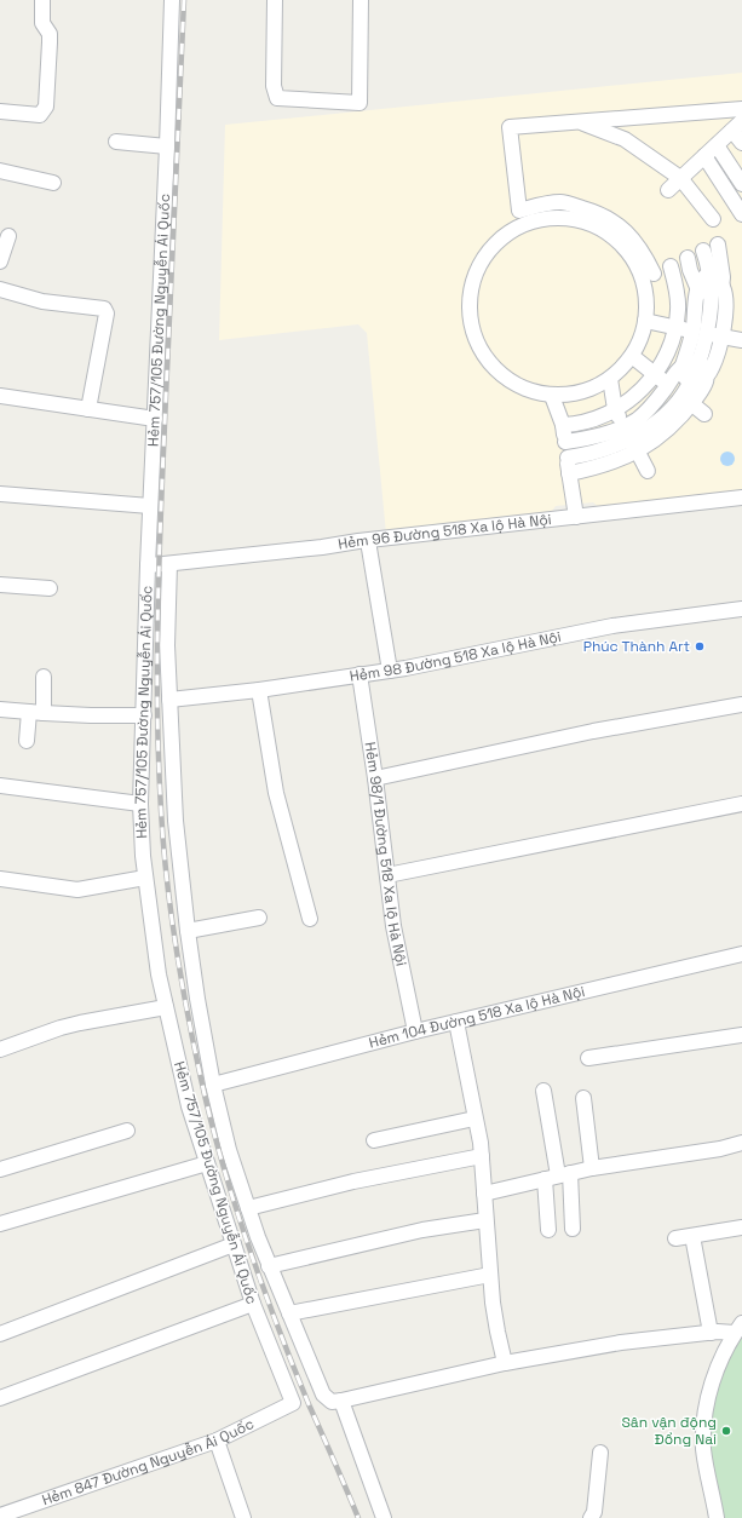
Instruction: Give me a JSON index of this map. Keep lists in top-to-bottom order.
{
  "streets": {
    "street": [
      "Hẻm 757/105 Đường Nguyễn Ái Quốc",
      "Hẻm 96 Đường 518 Xa lộ Hà Nội",
      "Hẻm 98 Đường 518 Xa lộ Hà Nội",
      "Hẻm 98/1 Đường 518 Xa lộ Hà Nội",
      "Hẻm 104 Đường 518 Xa lộ Hà Nội",
      "Hẻm 847 Đường Nguyễn Ái Quốc"
    ]
  },
  "crossings": [
    ["Hẻm 757/105 Đường Nguyễn Ái Quốc", "Hẻm 96 Đường 518 Xa lộ Hà Nội"],
    ["Hẻm 757/105 Đường Nguyễn Ái Quốc", "Hẻm 847 Đường Nguyễn Ái Quốc"],
    ["Hẻm 98 Đường 518 Xa lộ Hà Nội", "Hẻm 98/1 Đường 518 Xa lộ Hà Nội"],
    ["Hẻm 98/1 Đường 518 Xa lộ Hà Nội", "Hẻm 104 Đường 518 Xa lộ Hà Nội"]
  ],
  "places": ["Phúc Thành Art", "Sân vận động Đồng Nai"]
}
